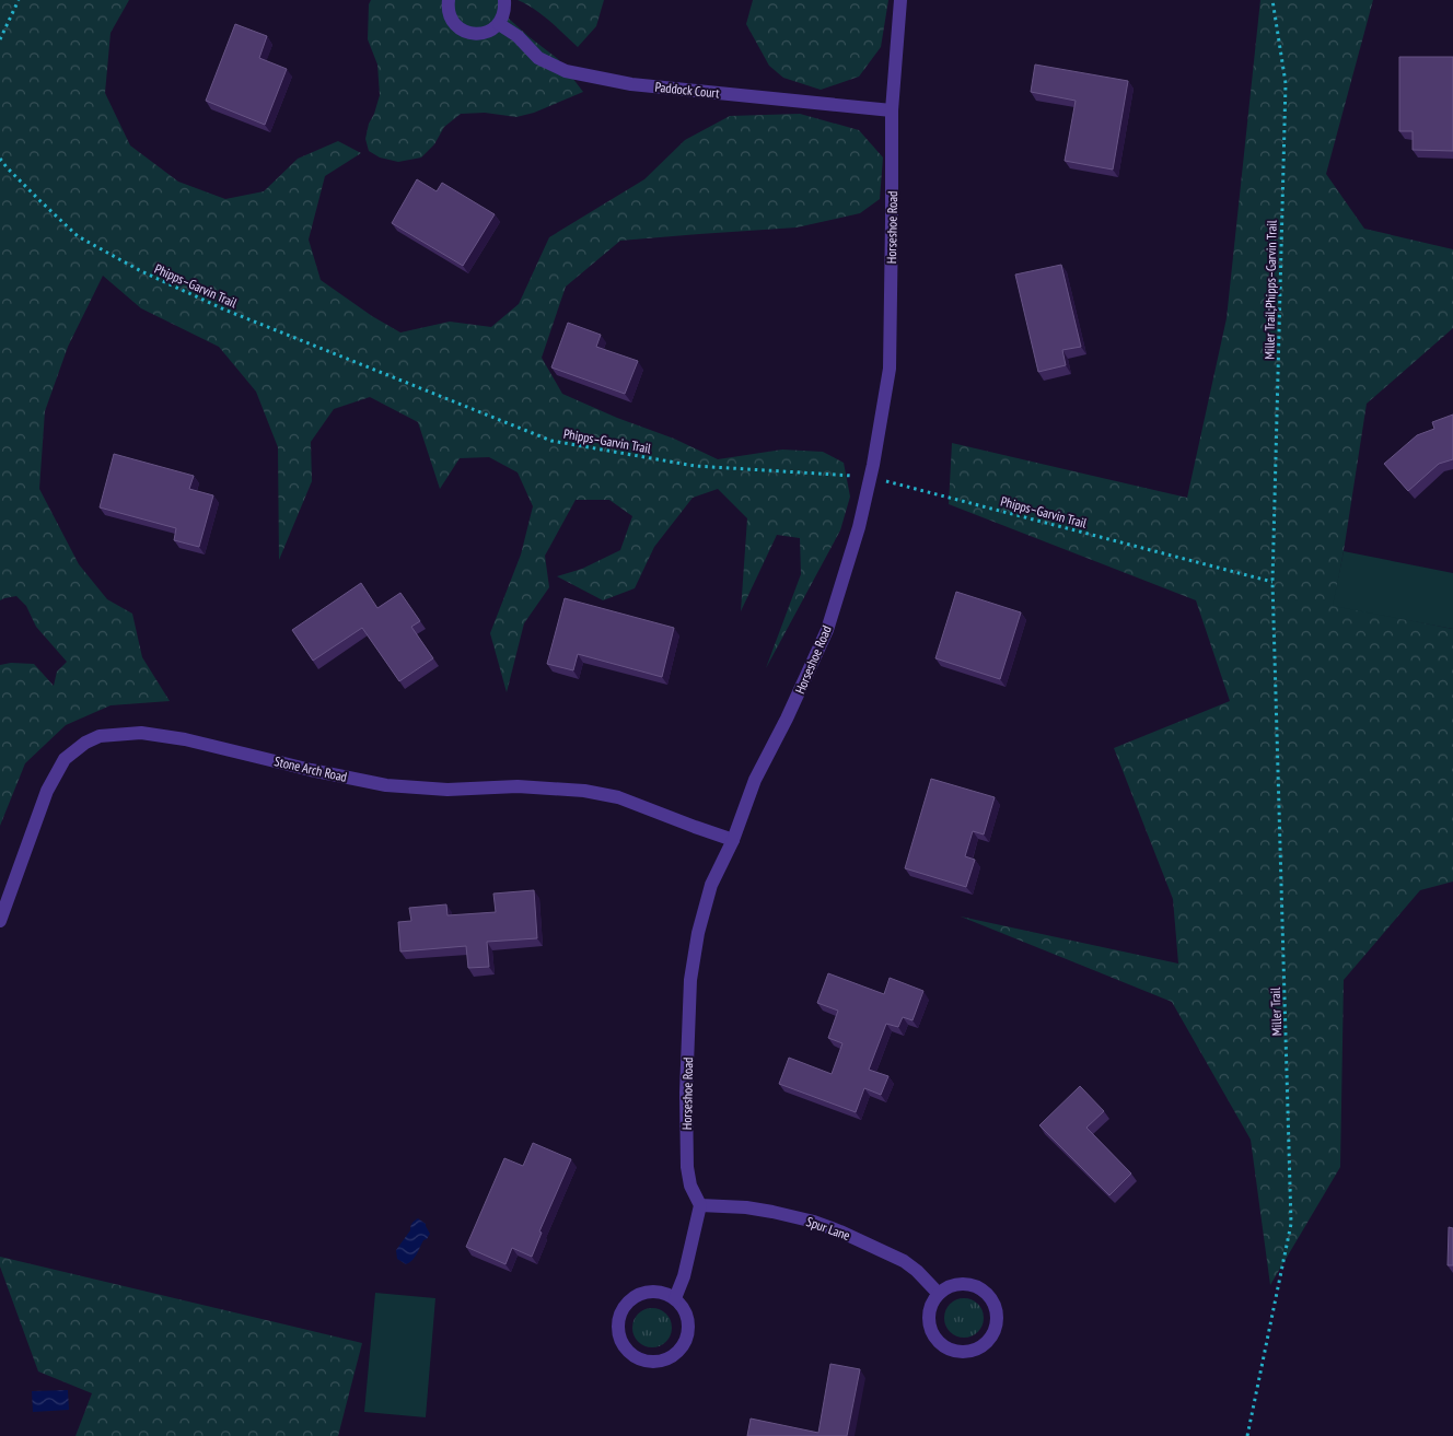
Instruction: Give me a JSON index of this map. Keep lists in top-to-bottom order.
{
  "streets": {
    "street": [
      "Paddock Court",
      "Horseshoe Road",
      "Stone Arch Road",
      "Spur Lane"
    ],
    "path": ["Phipps–Garvin Trail", "Miller Trail;Phipps–Garvin Trail", "Miller Trail"]
  },
  "crossings": [
    ["Paddock Court", "Horseshoe Road"],
    ["Horseshoe Road", "Phipps–Garvin Trail"],
    ["Horseshoe Road", "Stone Arch Road"],
    ["Horseshoe Road", "Spur Lane"],
    ["Phipps–Garvin Trail", "Miller Trail;Phipps–Garvin Trail"],
    ["Phipps–Garvin Trail", "Miller Trail"],
    ["Miller Trail;Phipps–Garvin Trail", "Miller Trail"]
  ]
}
